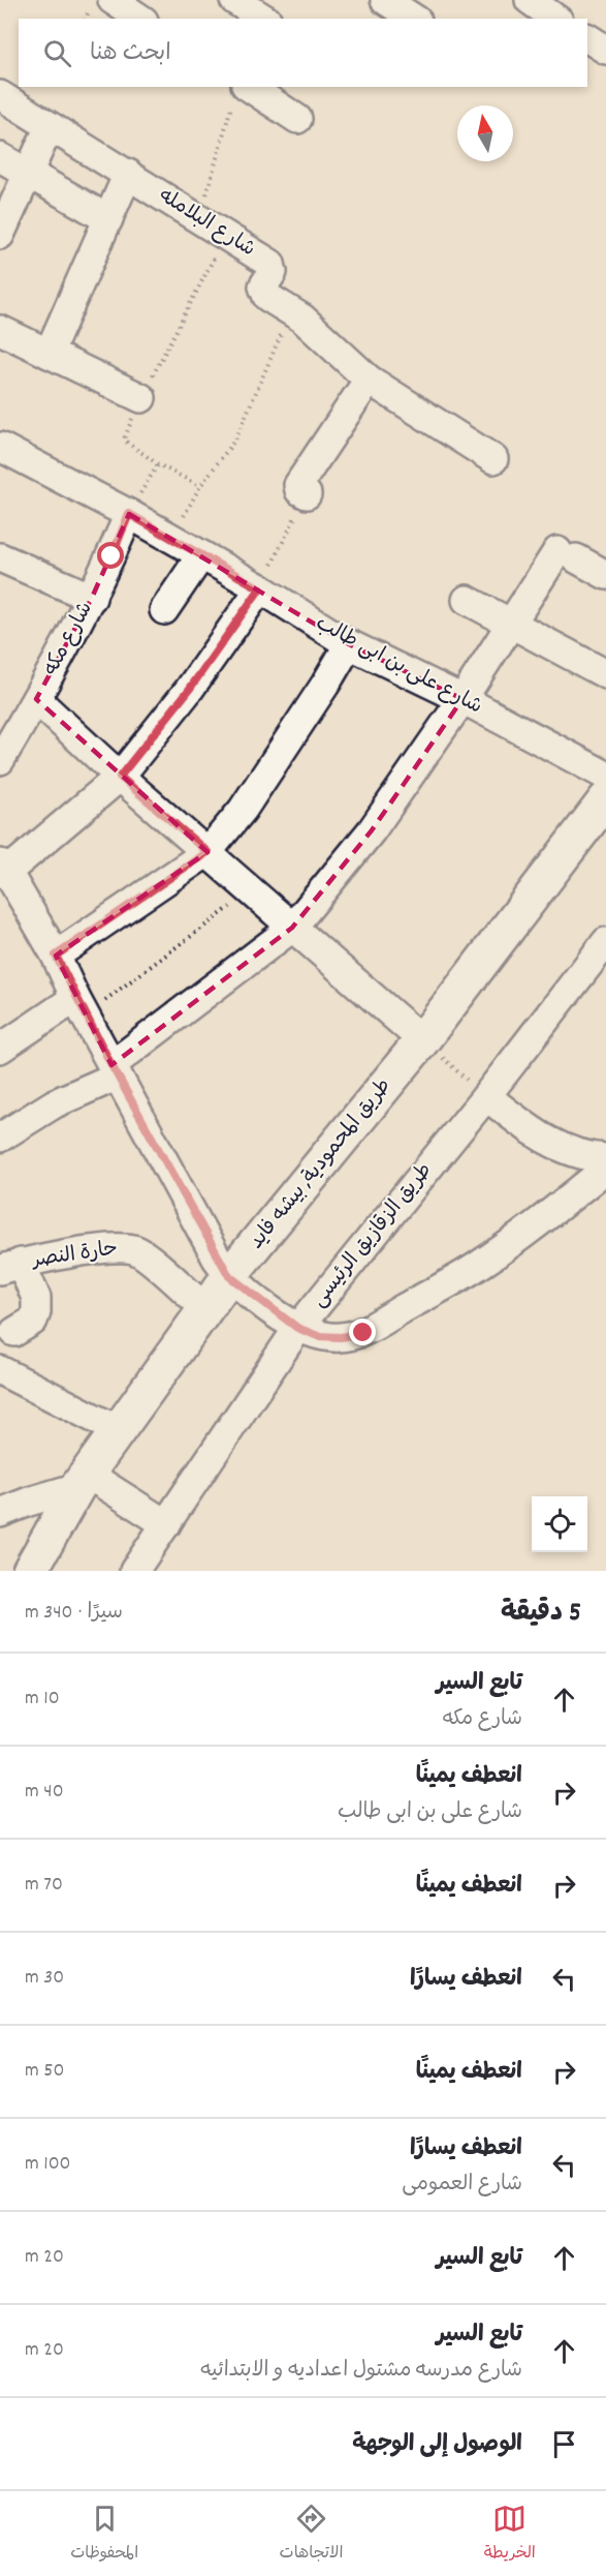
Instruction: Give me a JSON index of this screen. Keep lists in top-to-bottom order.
{
  "streets": {
    "street": [
      "شارع البلامله",
      "شارع مكه",
      "شارع على بن ابى طالب",
      "طريق المحمودية, بيشه فايد",
      "طريق الزقازيق الرئيسى",
      "حارة النصر"
    ]
  },
  "crossings": [
    ["شارع مكه", "شارع على بن ابى طالب"],
    ["طريق المحمودية, بيشه فايد", "حارة النصر"]
  ],
  "north": "top",
  "page": {
    "search": "ابحث هنا",
    "heading": ["5 دقيقة", "سيرًا · 340 m"],
    "list": [
      ["تابع السير", "شارع مكه", "10 m"],
      ["انعطف يمينًا", "شارع على بن ابى طالب", "40 m"],
      ["انعطف يمينًا", "70 m"],
      ["انعطف يسارًا", "30 m"],
      ["انعطف يمينًا", "50 m"],
      ["انعطف يسارًا", "شارع العمومى", "100 m"],
      ["تابع السير", "20 m"],
      ["تابع السير", "شارع مدرسه مشتول اعداديه و الابتدائيه", "20 m"],
      "الوصول إلى الوجهة"
    ],
    "nav": ["الخريطة", "الاتجاهات", "المحفوظات"]
  }
}
